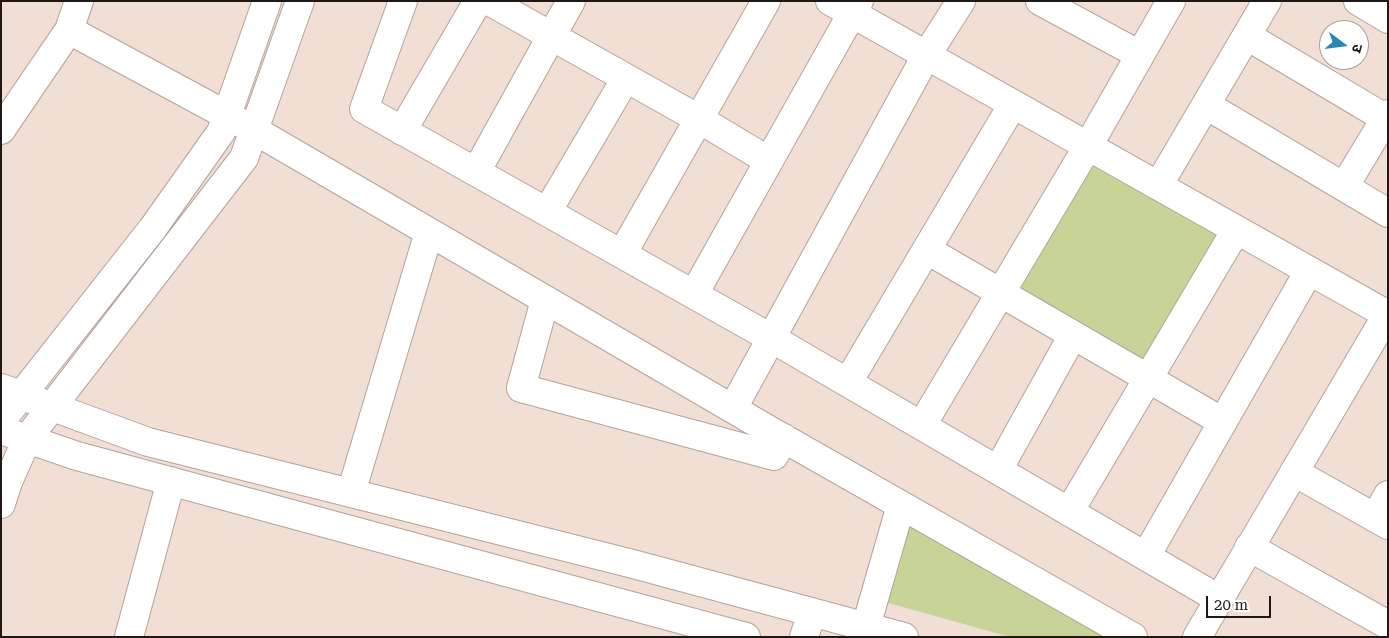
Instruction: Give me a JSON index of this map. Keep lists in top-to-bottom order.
{
  "scale_bar": "20 m",
  "north": "right"
}
